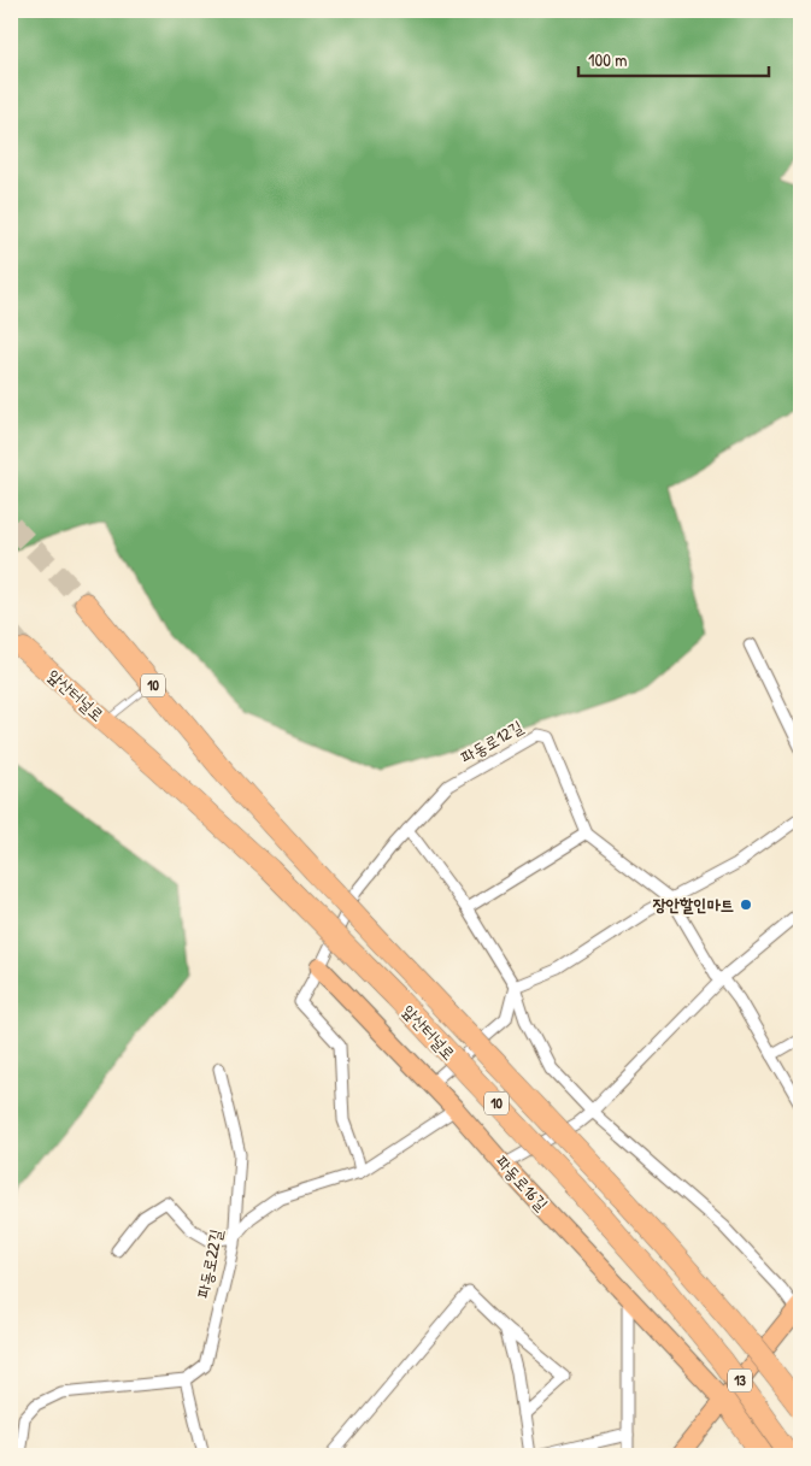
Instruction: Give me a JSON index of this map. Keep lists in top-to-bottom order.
{
  "streets": {
    "highway": ["10", "앞산터널로"],
    "main road": ["파동로16길", "13"],
    "street": ["파동로12길", "파동로22길"]
  },
  "crossings": [
    ["파동로16길", "13"]
  ],
  "places": ["장안할인마트"],
  "scale_bar": "100 m"
}
